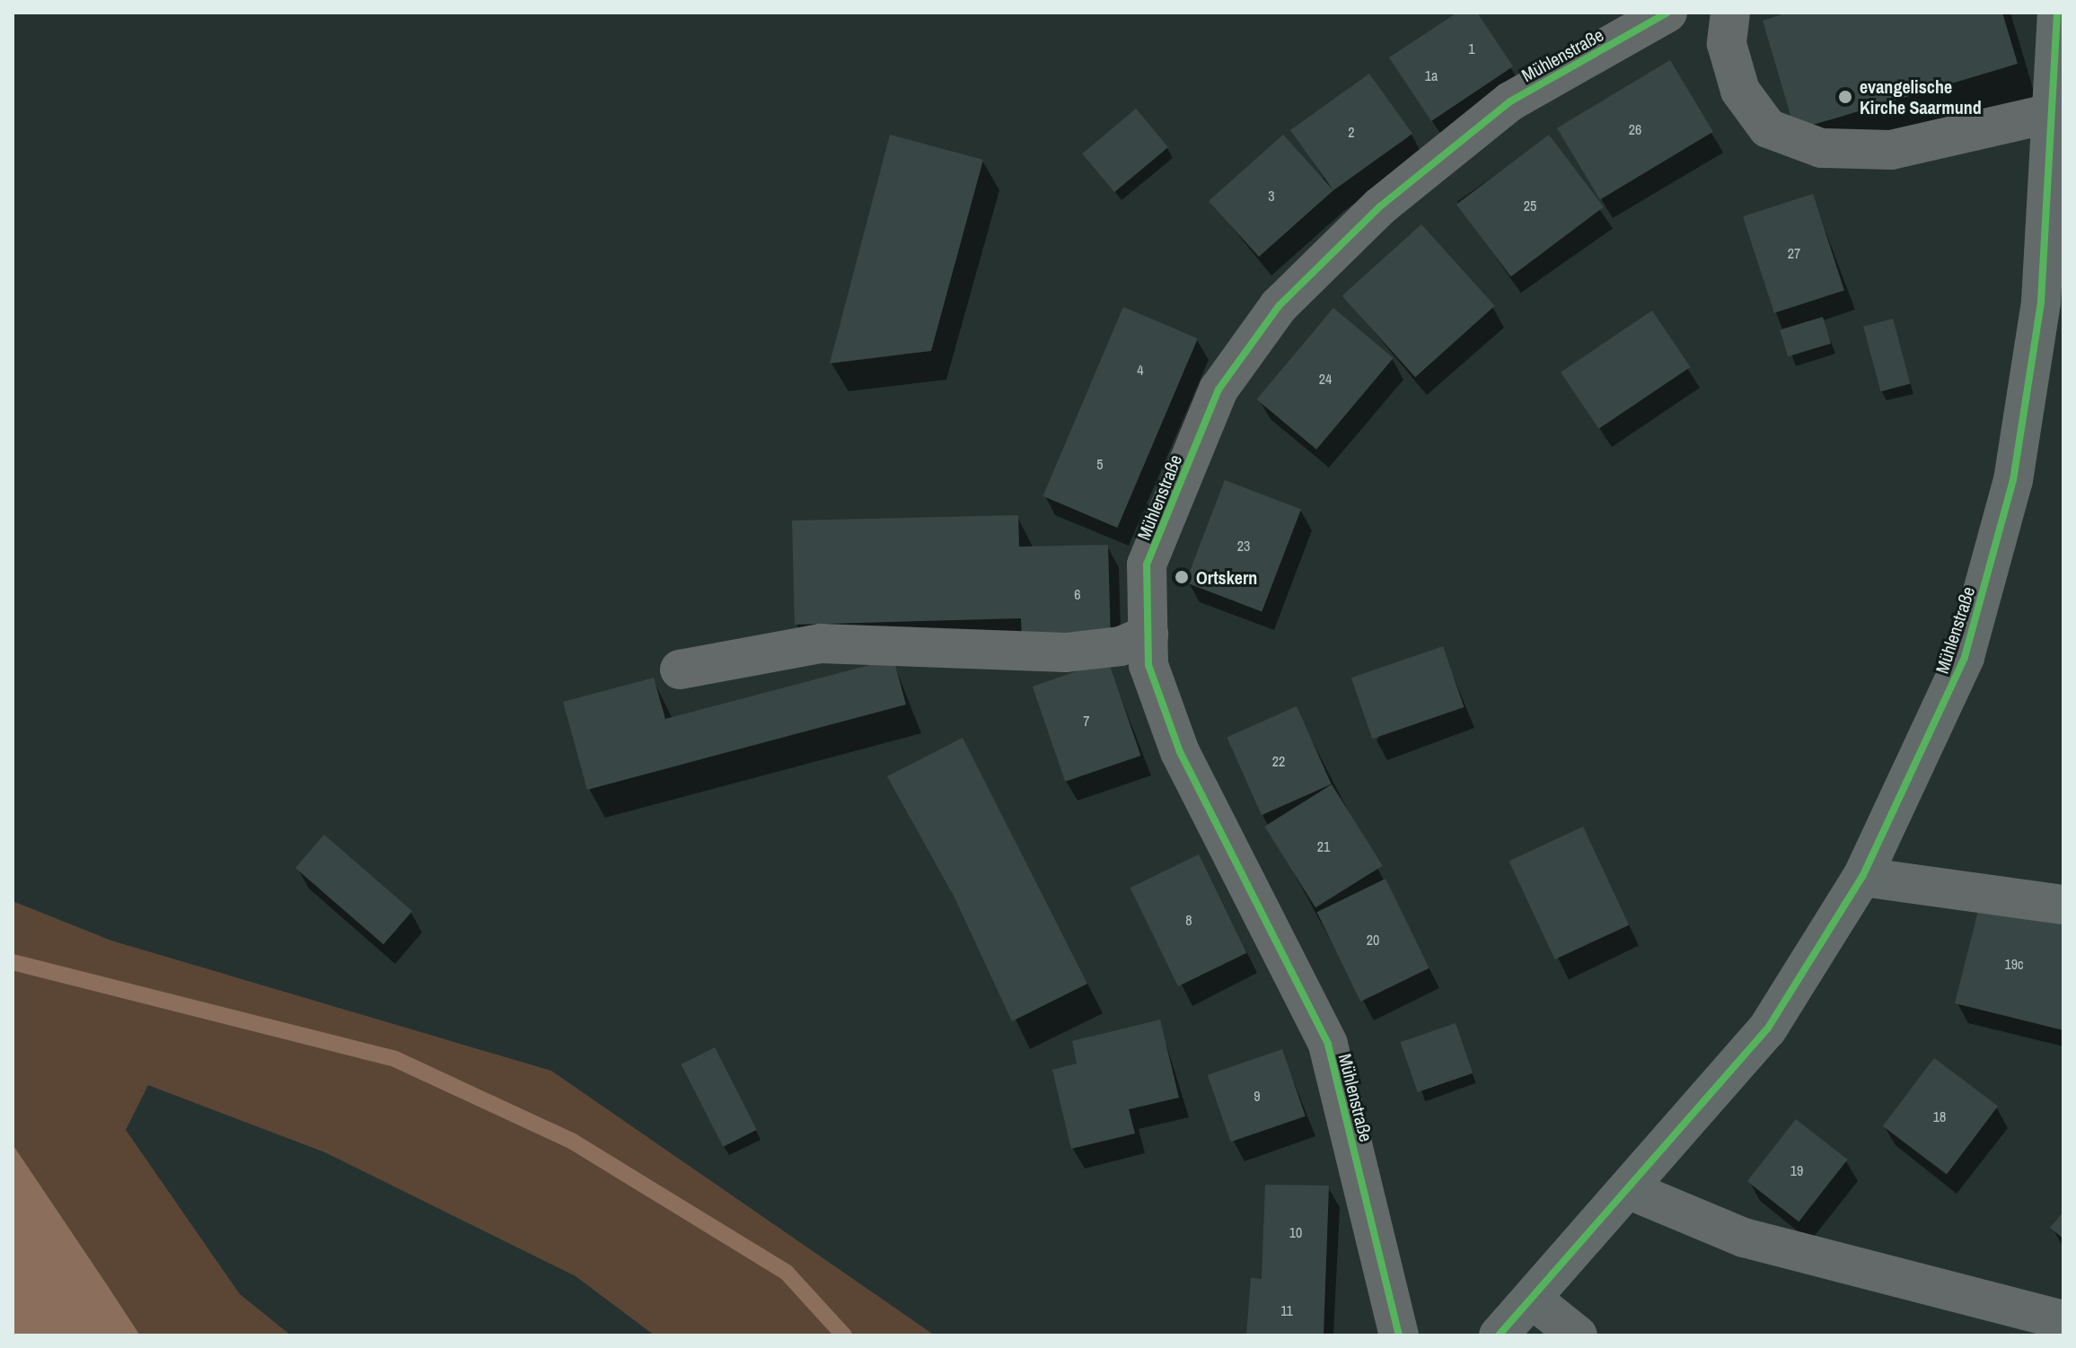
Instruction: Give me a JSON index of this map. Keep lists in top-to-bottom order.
{
  "streets": {
    "main road": ["Mühlenstraße"]
  },
  "places": ["evangelische Kirche Saarmund", "Ortskern"],
  "house_numbers": [
    "1",
    "1a",
    "26",
    "2",
    "3",
    "25",
    "27",
    "4",
    "24",
    "5",
    "23",
    "6",
    "7",
    "22",
    "21",
    "8",
    "20",
    "19c",
    "9",
    "18",
    "19",
    "10",
    "11"
  ]
}
